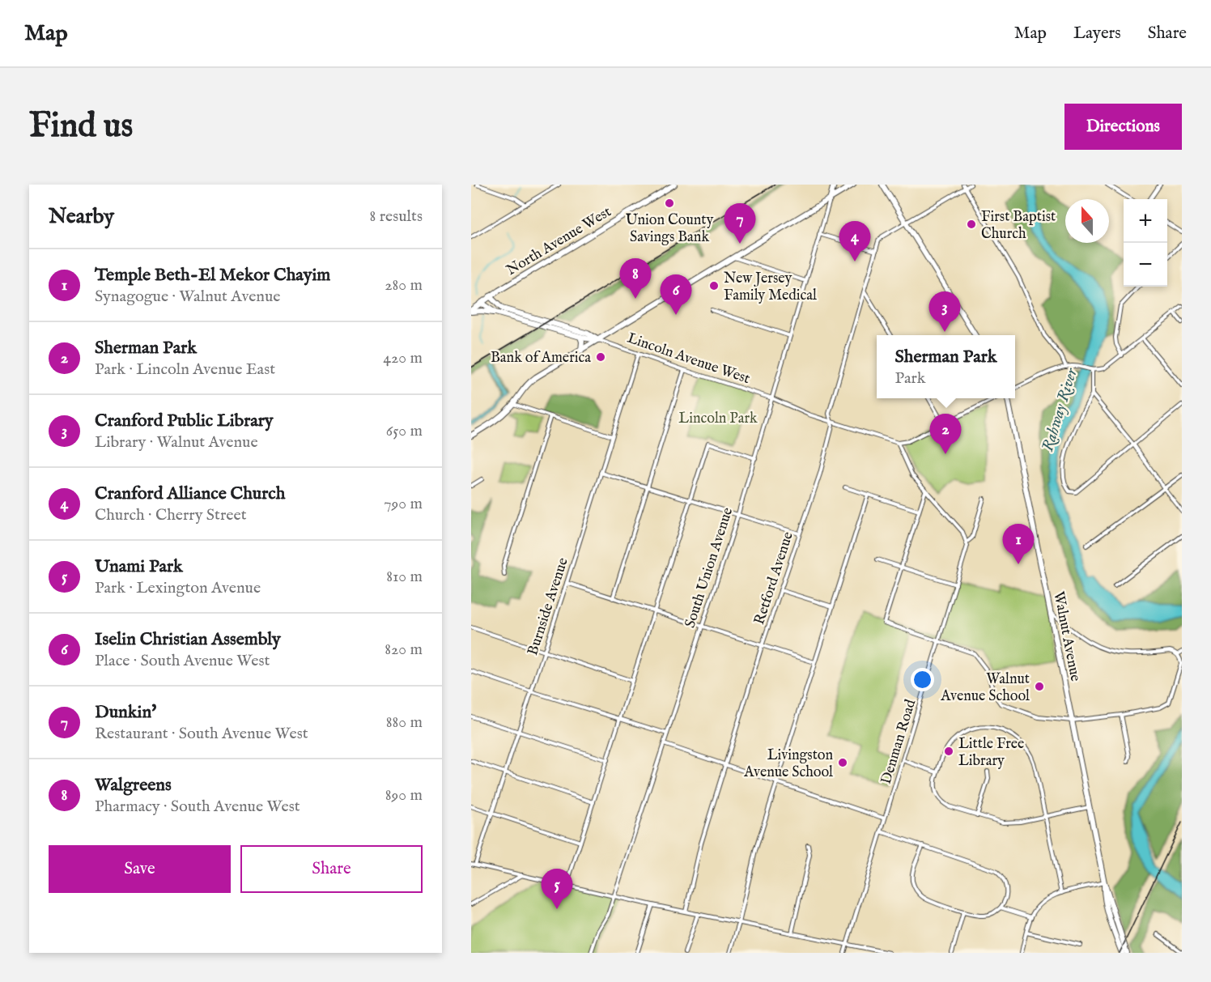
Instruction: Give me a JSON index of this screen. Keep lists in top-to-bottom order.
{
  "streets": {
    "street": [
      "North Avenue West",
      "Lincoln Avenue West",
      "South Union Avenue",
      "Retford Avenue",
      "Burnside Avenue",
      "Walnut Avenue",
      "Denman Road"
    ]
  },
  "crossings": [
    ["North Avenue West", "Lincoln Avenue West"],
    ["Lincoln Avenue West", "South Union Avenue"],
    ["Lincoln Avenue West", "Retford Avenue"],
    ["Lincoln Avenue West", "Burnside Avenue"]
  ],
  "water": ["Rahway River"],
  "parks": ["Lincoln Park"],
  "places": [
    "Union County Savings Bank",
    "First Baptist Church",
    "New Jersey Family Medical",
    "Bank of America",
    "Walnut Avenue School",
    "Little Free Library",
    "Livingston Avenue School"
  ],
  "north": "top",
  "page": {
    "header": "Map",
    "nav": ["Map", "Layers", "Share"],
    "buttons": [
      "Directions",
      ["Save", "Share"]
    ],
    "title": "Find us",
    "heading": ["Nearby", "8 results"],
    "map_buttons": ["+", "−"],
    "pins": [
      "7",
      "4",
      "8",
      "6",
      "3",
      "2",
      "1",
      "5"
    ],
    "list": [
      {
        "mark": "1",
        "name": "Temple Beth-El Mekor Chayim",
        "note": "Synagogue · Walnut Avenue",
        "value": "280 m"
      },
      {
        "mark": "2",
        "name": "Sherman Park",
        "note": "Park · Lincoln Avenue East",
        "value": "420 m"
      },
      {
        "mark": "3",
        "name": "Cranford Public Library",
        "note": "Library · Walnut Avenue",
        "value": "650 m"
      },
      {
        "mark": "4",
        "name": "Cranford Alliance Church",
        "note": "Church · Cherry Street",
        "value": "790 m"
      },
      {
        "mark": "5",
        "name": "Unami Park",
        "note": "Park · Lexington Avenue",
        "value": "810 m"
      },
      {
        "mark": "6",
        "name": "Iselin Christian Assembly",
        "note": "Place · South Avenue West",
        "value": "820 m"
      },
      {
        "mark": "7",
        "name": "Dunkin'",
        "note": "Restaurant · South Avenue West",
        "value": "880 m"
      },
      {
        "mark": "8",
        "name": "Walgreens",
        "note": "Pharmacy · South Avenue West",
        "value": "890 m"
      }
    ],
    "popup": ["Sherman Park", "Park"]
  }
}
